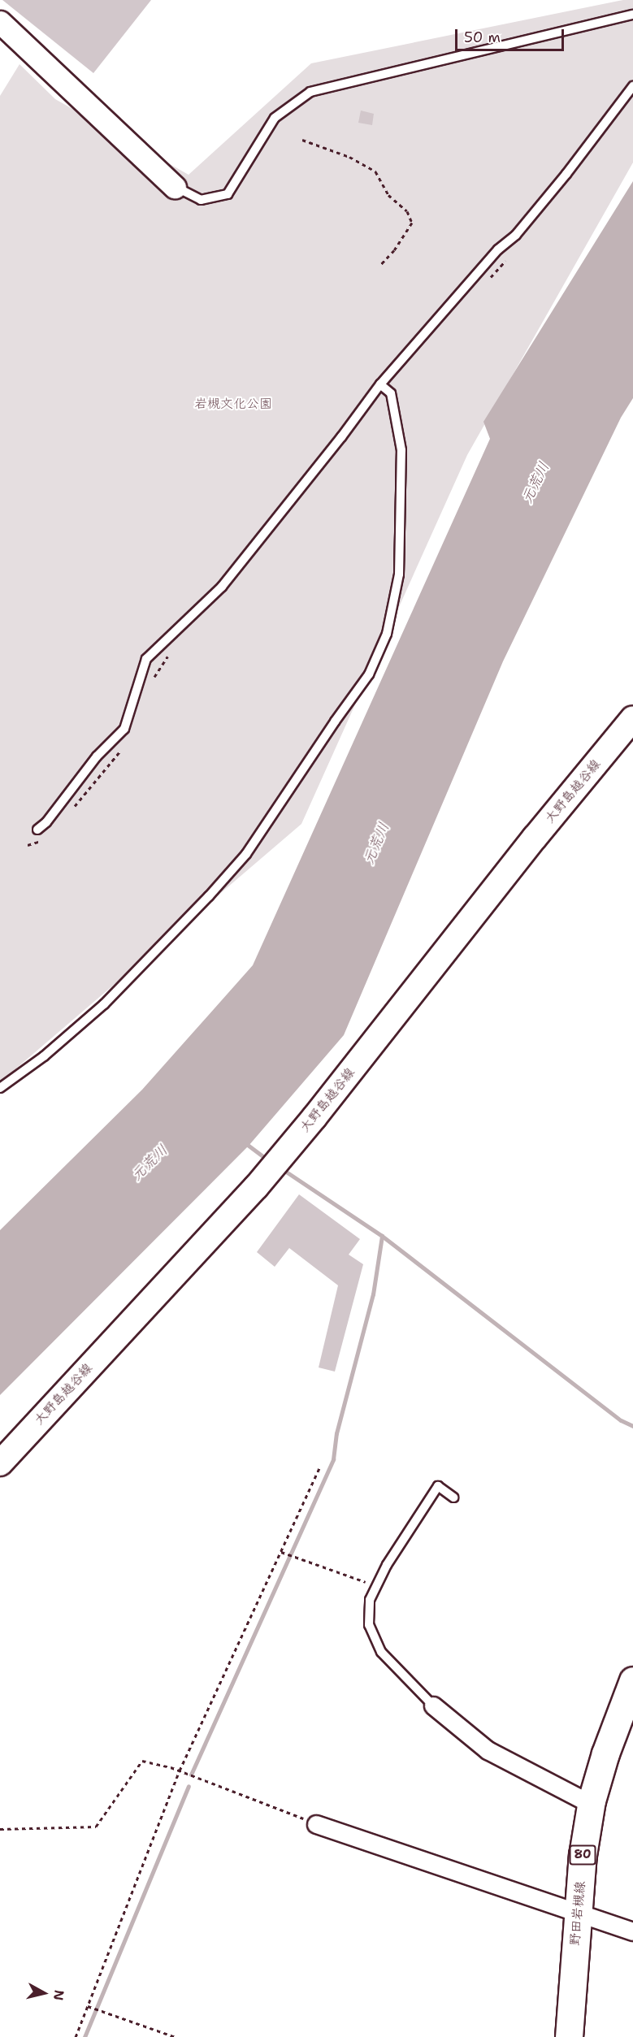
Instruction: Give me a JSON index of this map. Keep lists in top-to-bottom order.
{
  "streets": {
    "main road": ["大野島越谷線", "80", "野田岩槻線"]
  },
  "water": ["元荒川"],
  "parks": ["岩槻文化公園"],
  "scale_bar": "50 m",
  "north": "right"
}
